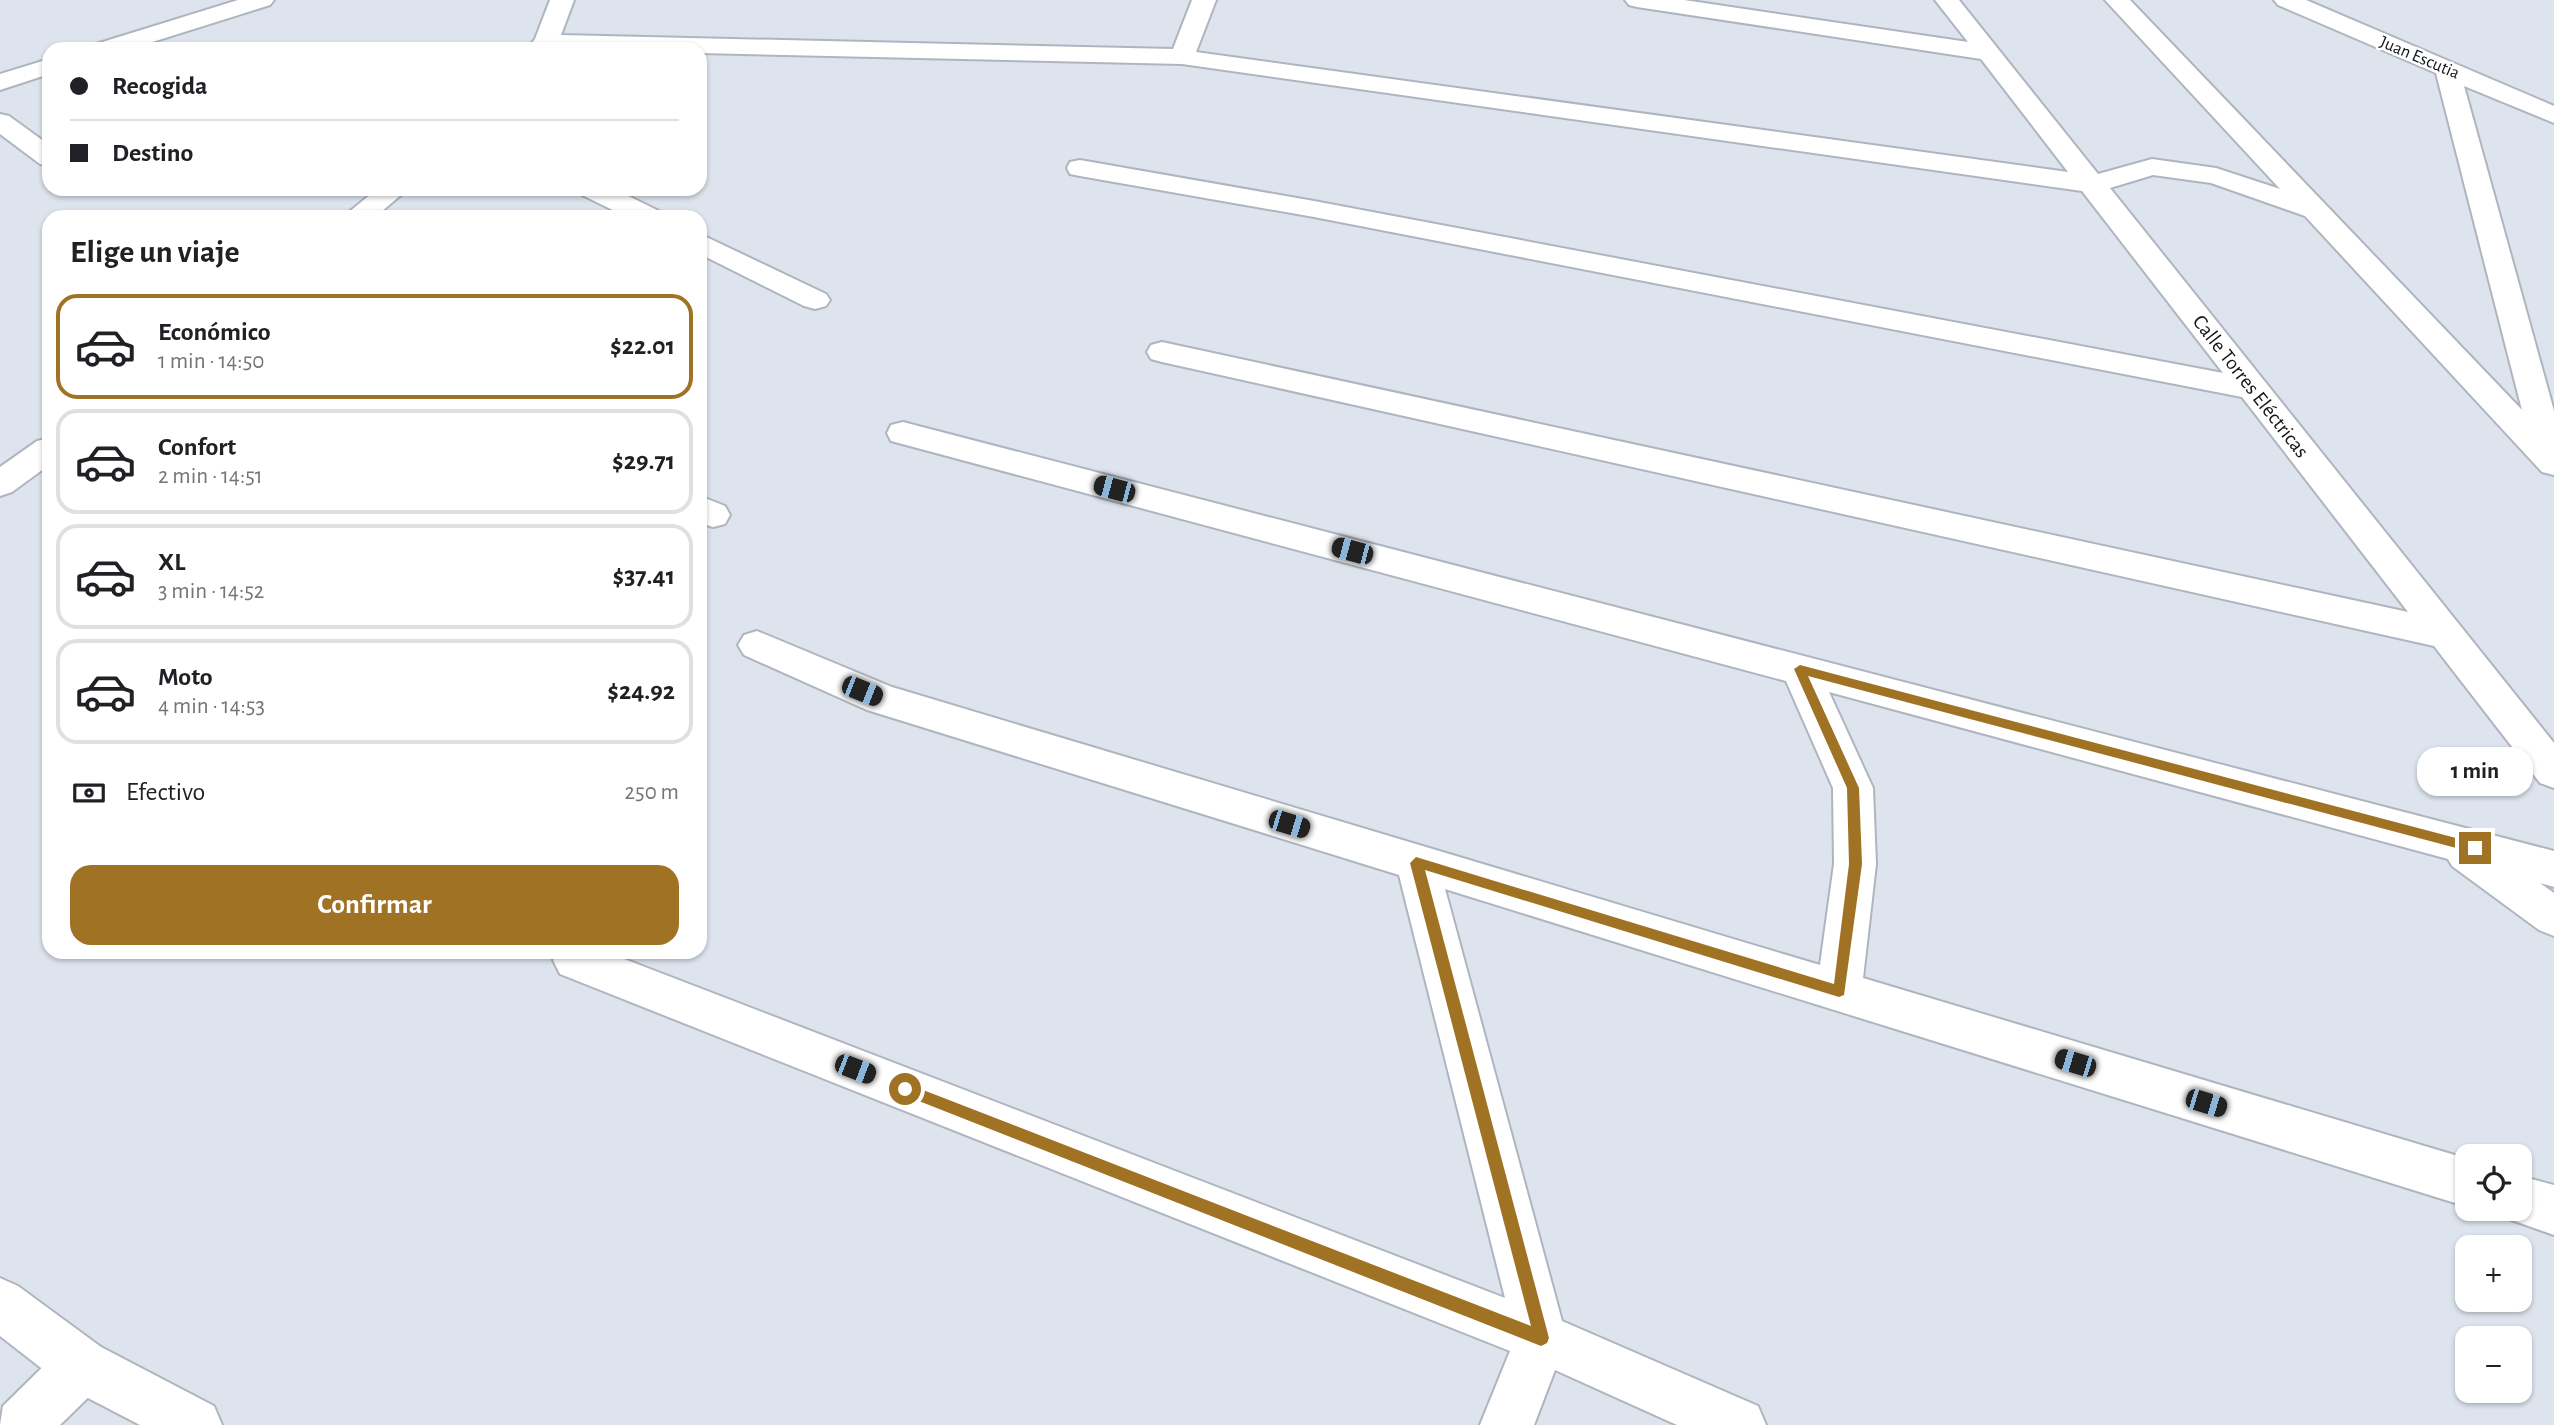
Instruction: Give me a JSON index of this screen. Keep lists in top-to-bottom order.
{
  "streets": {
    "street": ["Juan Escutia", "Calle Torres Eléctricas"]
  },
  "page": {
    "banner": ["Recogida", "Destino"],
    "heading": "Elige un viaje",
    "list": [
      {
        "name": "Económico",
        "note": "1 min · 14:50",
        "value": "$22.01"
      },
      {
        "name": "Confort",
        "note": "2 min · 14:51",
        "value": "$29.71"
      },
      {
        "name": "XL",
        "note": "3 min · 14:52",
        "value": "$37.41"
      },
      {
        "name": "Moto",
        "note": "4 min · 14:53",
        "value": "$24.92"
      }
    ],
    "bubble": "1 min",
    "pay": ["Efectivo", "250 m"],
    "buttons": "Confirmar",
    "map_buttons": ["+", "−"]
  }
}
